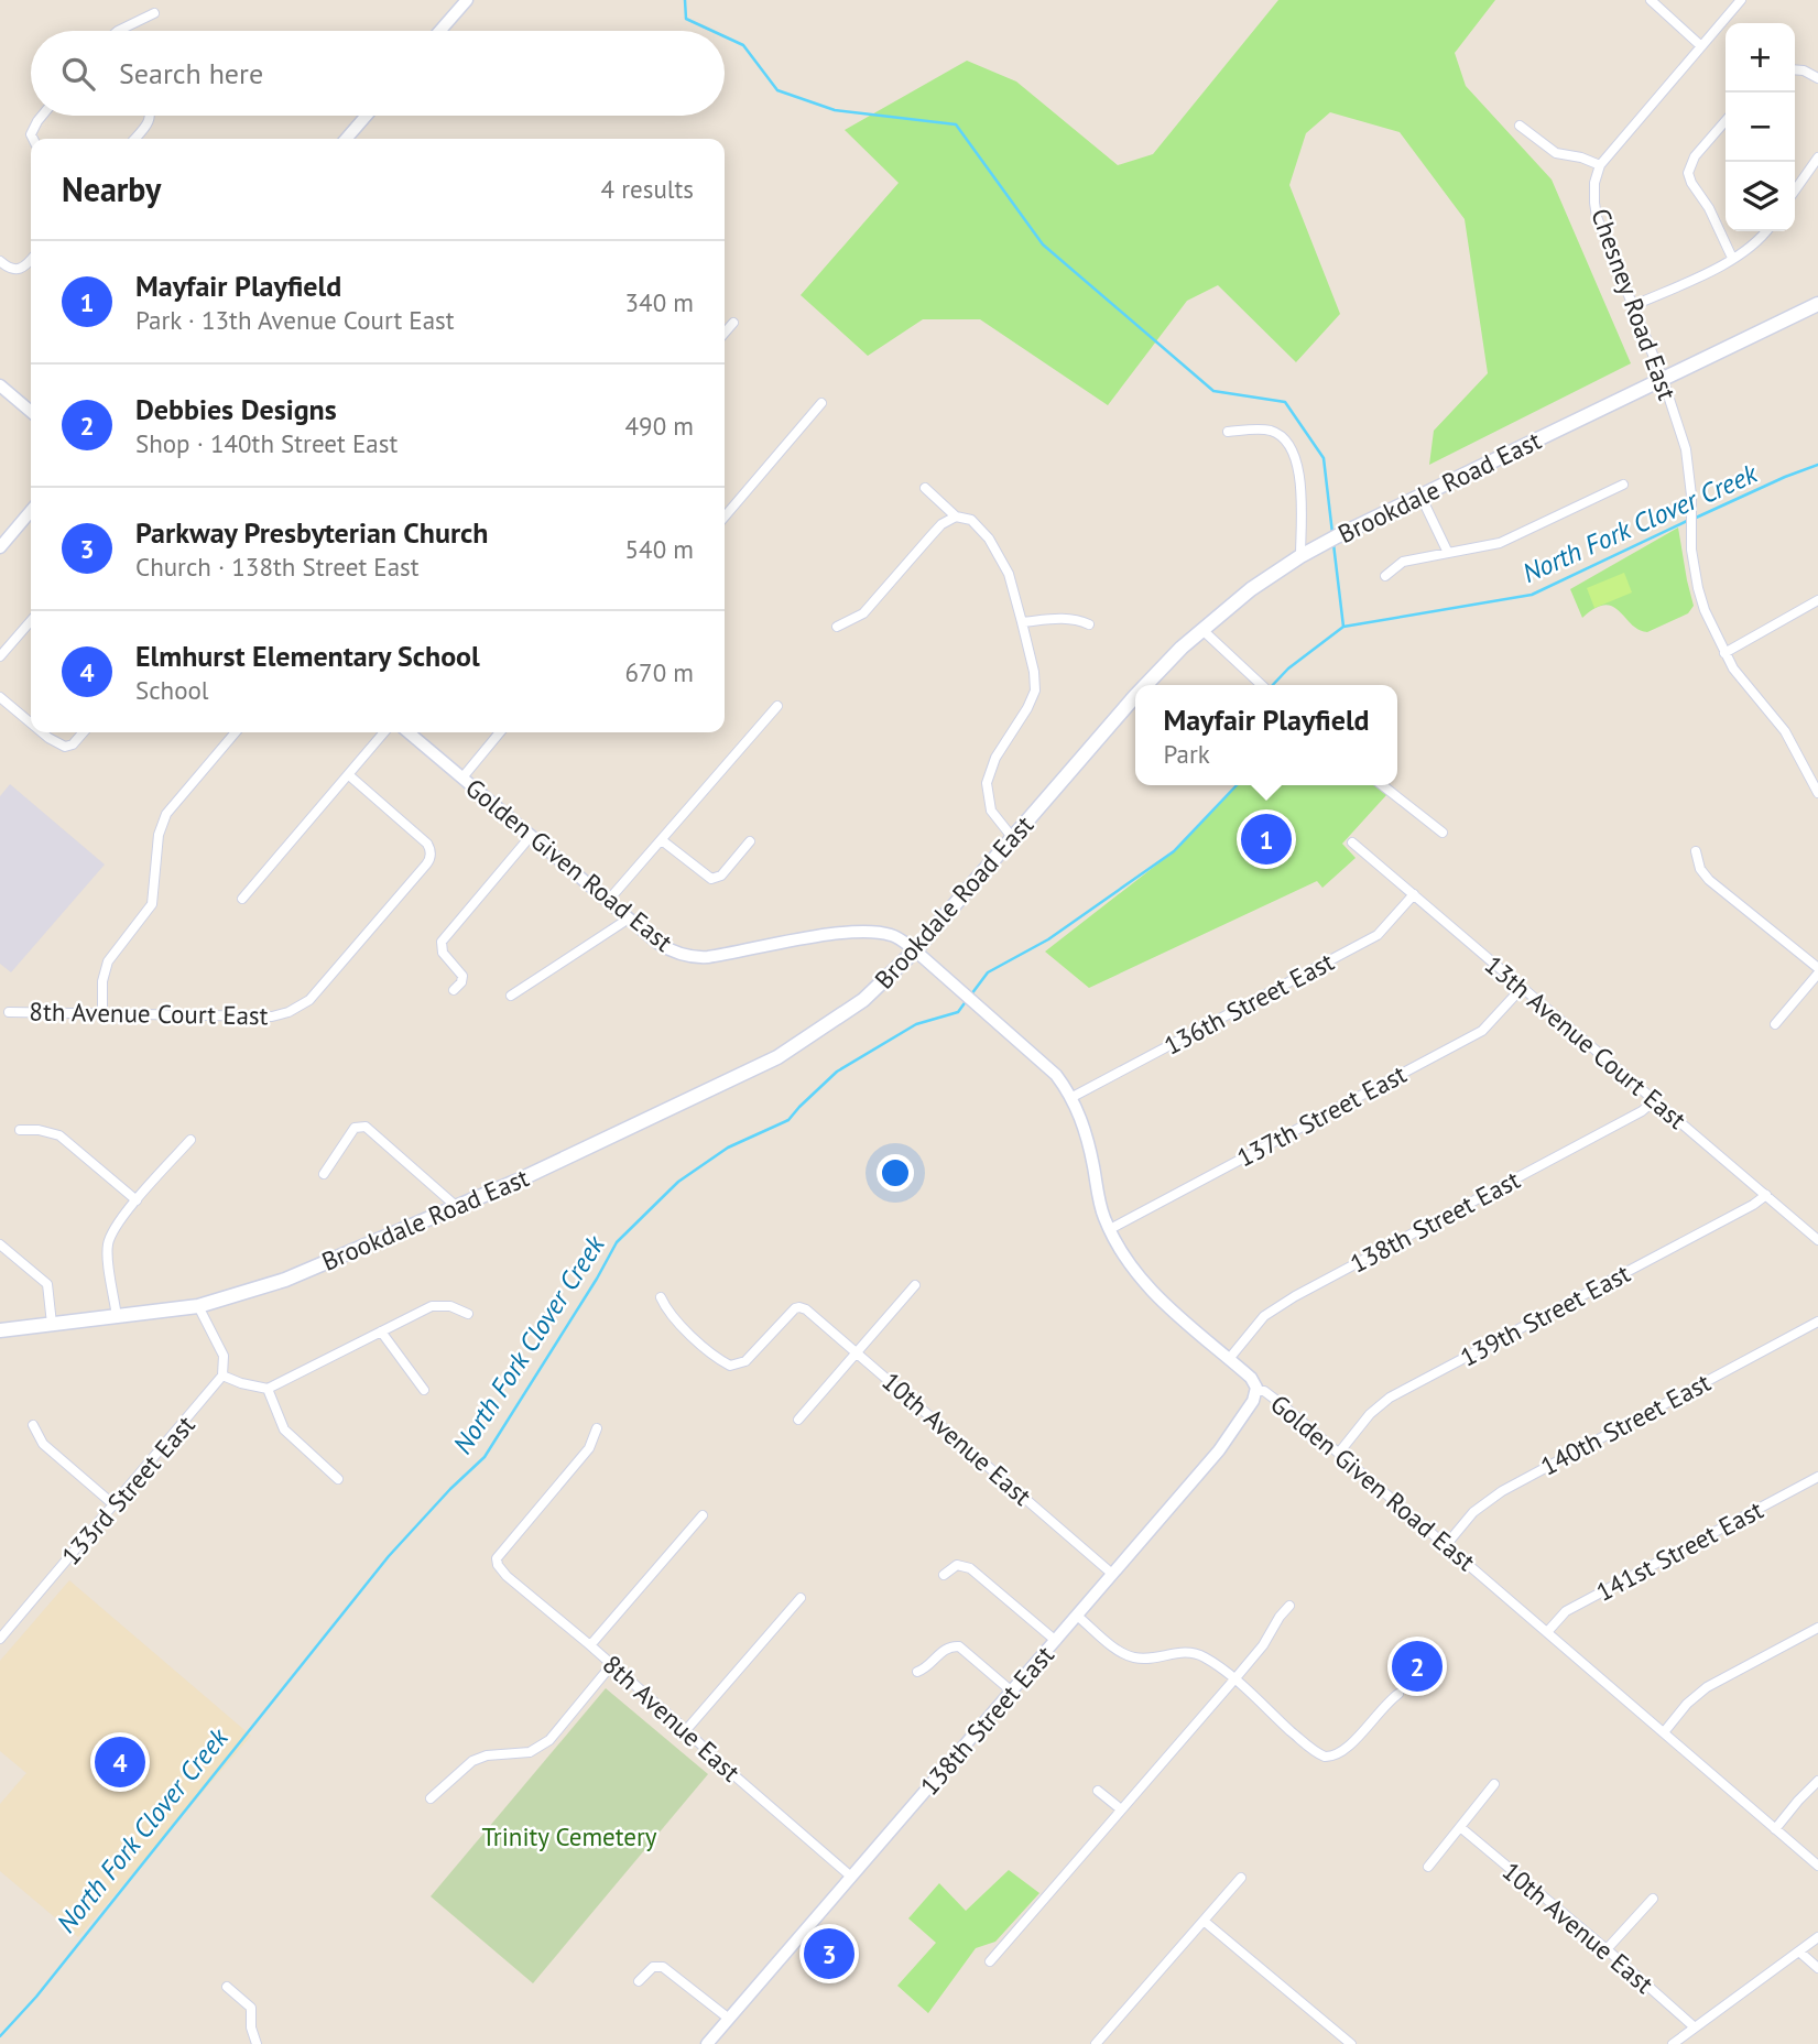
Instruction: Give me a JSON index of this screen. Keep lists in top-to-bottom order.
{
  "streets": {
    "main road": ["Brookdale Road East"],
    "street": [
      "Chesney Road East",
      "Golden Given Road East",
      "136th Street East",
      "8th Avenue Court East",
      "13th Avenue Court East",
      "137th Street East",
      "138th Street East",
      "139th Street East",
      "140th Street East",
      "10th Avenue East",
      "133rd Street East",
      "141st Street East",
      "8th Avenue East"
    ]
  },
  "crossings": [
    ["Chesney Road East", "Brookdale Road East"],
    ["Brookdale Road East", "Golden Given Road East"],
    ["Golden Given Road East", "136th Street East"],
    ["Golden Given Road East", "137th Street East"],
    ["Golden Given Road East", "138th Street East"],
    ["Golden Given Road East", "139th Street East"],
    ["Golden Given Road East", "140th Street East"],
    ["Golden Given Road East", "141st Street East"],
    ["136th Street East", "13th Avenue Court East"],
    ["13th Avenue Court East", "137th Street East"],
    ["13th Avenue Court East", "138th Street East"],
    ["13th Avenue Court East", "139th Street East"],
    ["138th Street East", "10th Avenue East"],
    ["138th Street East", "8th Avenue East"]
  ],
  "water": ["North Fork Clover Creek"],
  "parks": ["Trinity Cemetery"],
  "page": {
    "map_buttons": ["+", "−"],
    "search": "Search here",
    "heading": ["Nearby", "4 results"],
    "list": [
      {
        "mark": "1",
        "name": "Mayfair Playfield",
        "note": "Park · 13th Avenue Court East",
        "value": "340 m"
      },
      {
        "mark": "2",
        "name": "Debbies Designs",
        "note": "Shop · 140th Street East",
        "value": "490 m"
      },
      {
        "mark": "3",
        "name": "Parkway Presbyterian Church",
        "note": "Church · 138th Street East",
        "value": "540 m"
      },
      {
        "mark": "4",
        "name": "Elmhurst Elementary School",
        "note": "School",
        "value": "670 m"
      }
    ],
    "popup": ["Mayfair Playfield", "Park"],
    "pins": [
      "1",
      "2",
      "4",
      "3"
    ]
  }
}
